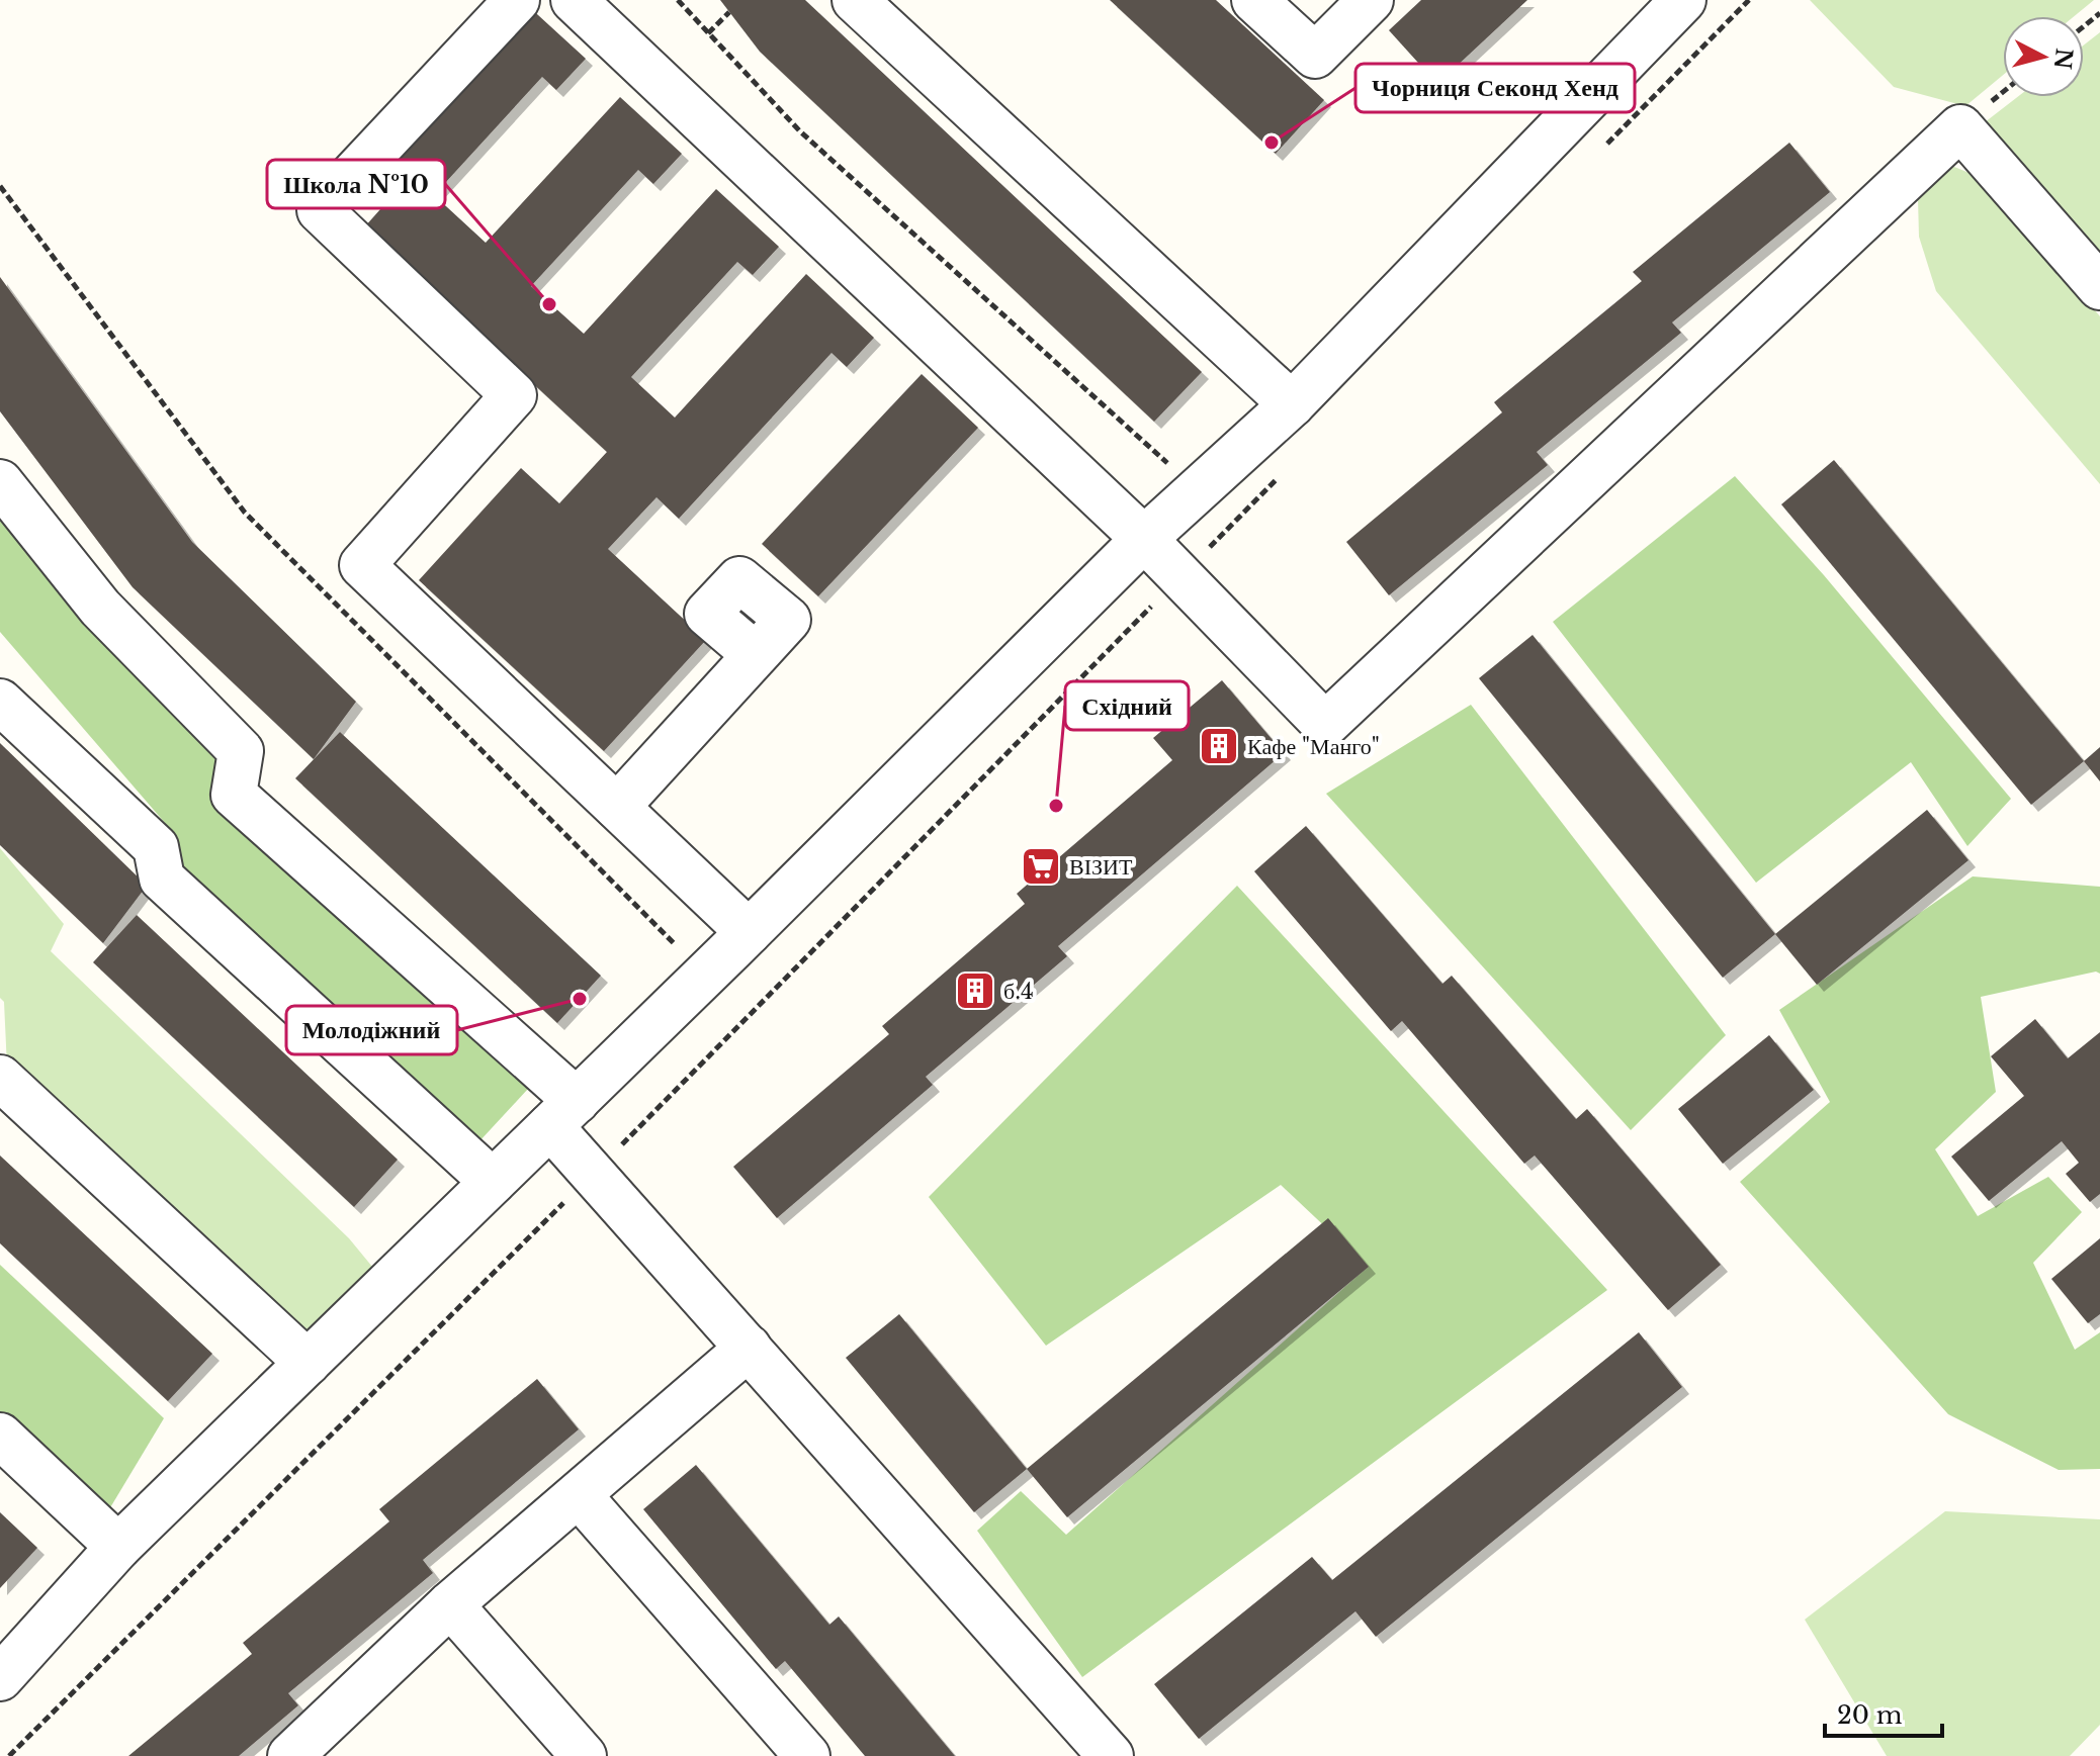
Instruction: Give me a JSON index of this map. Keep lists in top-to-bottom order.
{
  "places": {
    "other": [
      "Чорниця Секонд Хенд",
      "Школа №10",
      "Східний",
      "Молодіжний"
    ],
    "building": ["Кафе \"Манго\"", "б.4"],
    "supermarket": ["ВІЗИТ"]
  },
  "scale_bar": "20 m",
  "north": "right"
}
